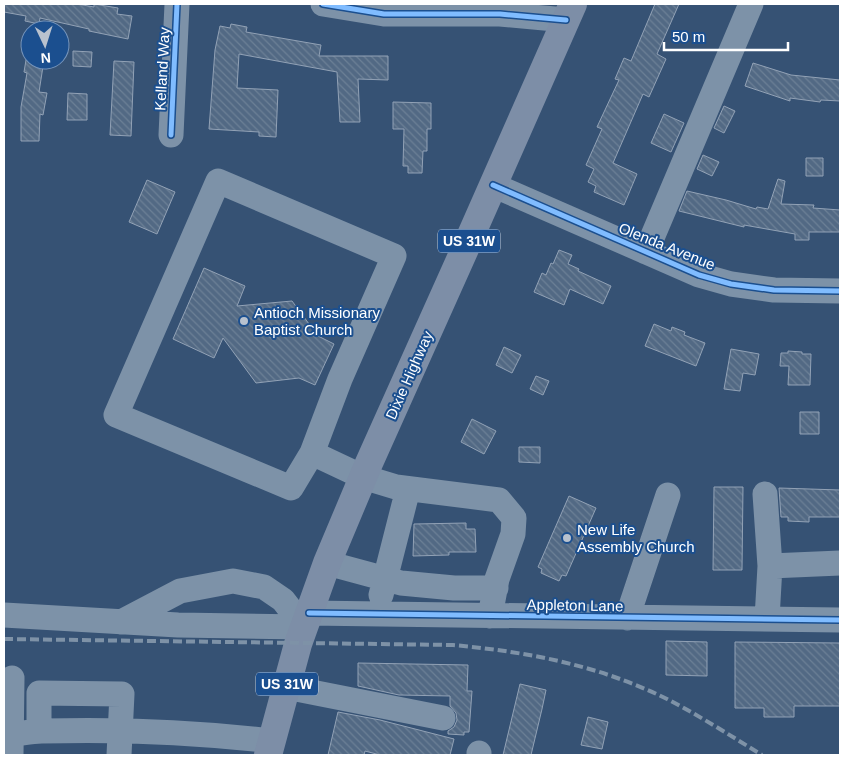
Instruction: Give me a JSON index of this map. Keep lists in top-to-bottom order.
{
  "streets": {
    "main road": ["US 31W", "Dixie Highway"],
    "street": ["Kelland Way", "Olenda Avenue", "Appleton Lane"]
  },
  "crossings": [
    ["Olenda Avenue", "Dixie Highway"],
    ["Dixie Highway", "Appleton Lane"]
  ],
  "places": ["Antioch Missionary Baptist Church", "New Life Assembly Church"],
  "scale_bar": "50 m",
  "north": "bottom"
}
